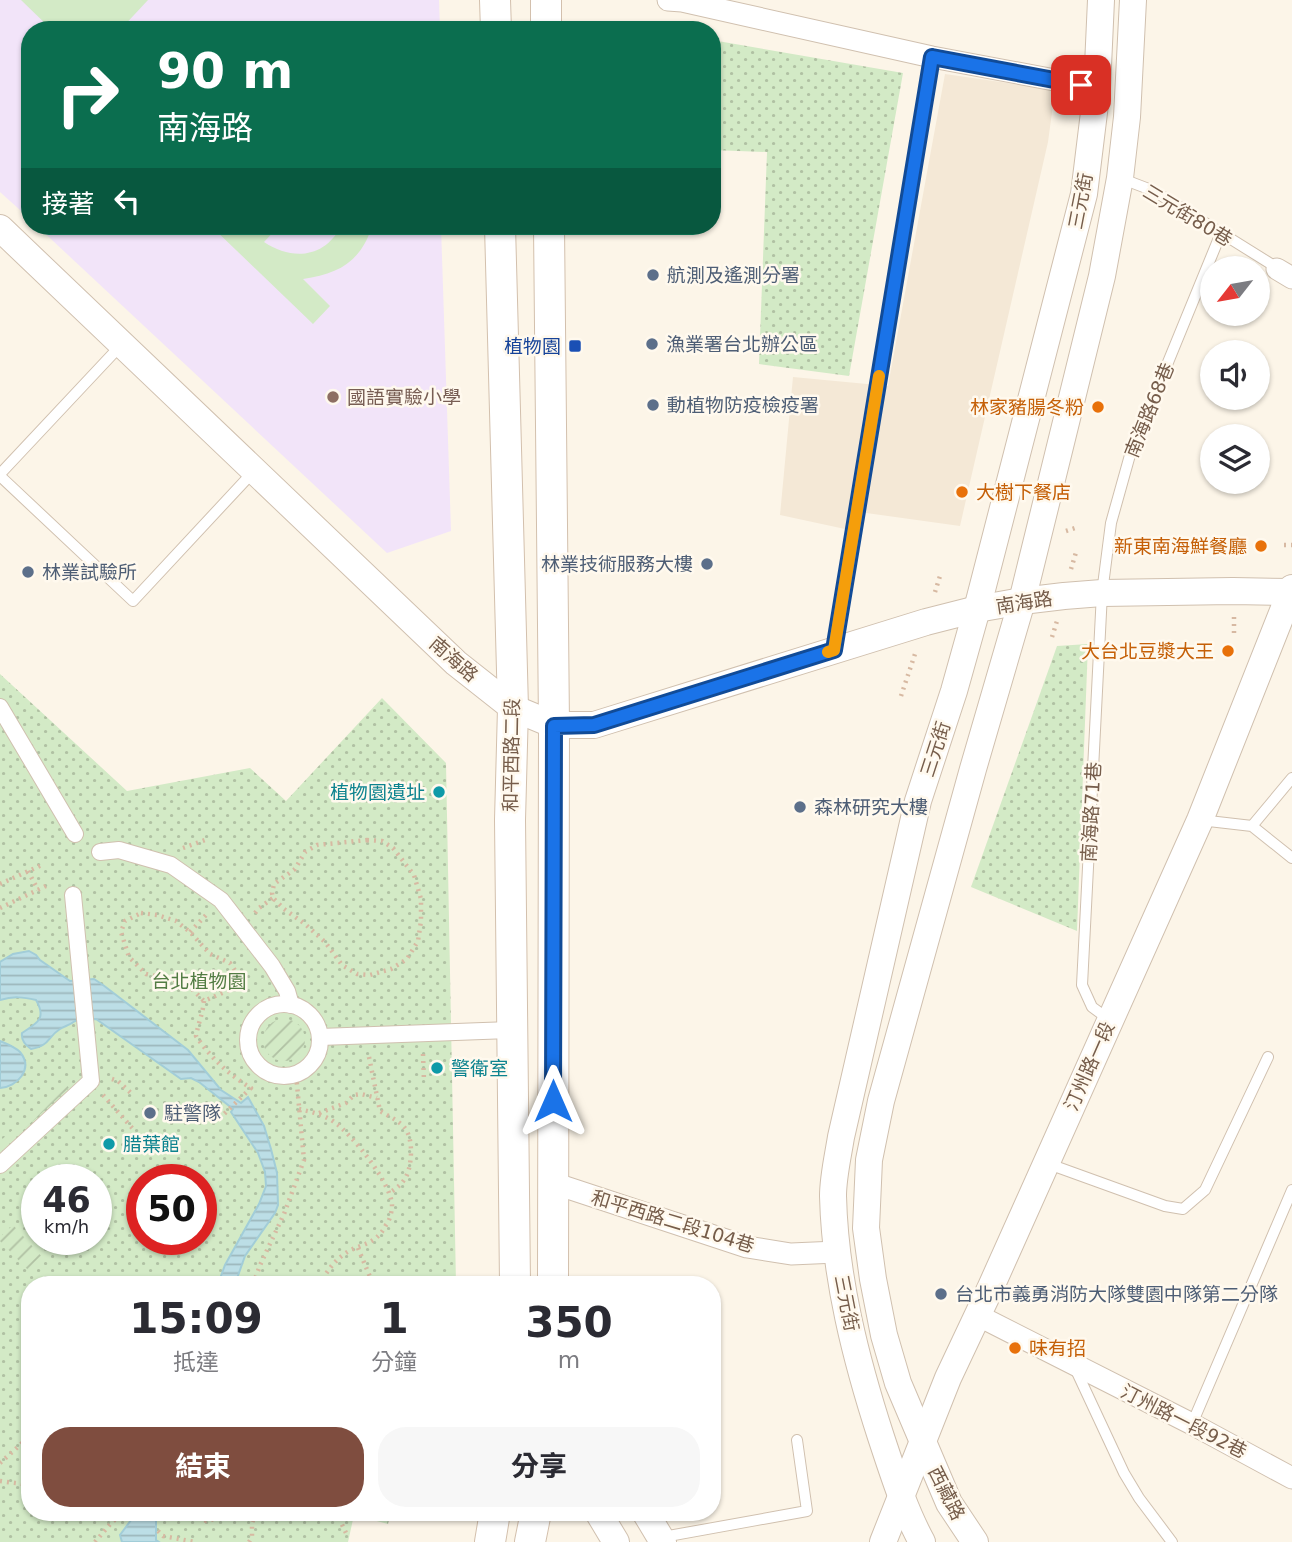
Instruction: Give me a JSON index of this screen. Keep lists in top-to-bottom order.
{
  "streets": {
    "main road": ["和平西路二段"],
    "street": [
      "三元街",
      "南海路",
      "汀州路一段",
      "和平西路二段104巷",
      "汀州路一段92巷",
      "西藏路"
    ],
    "lane": ["三元街80巷", "南海路68巷", "南海路71巷"]
  },
  "crossings": [
    ["三元街", "三元街80巷"],
    ["三元街", "南海路"],
    ["三元街", "汀州路一段"],
    ["三元街", "和平西路二段104巷"],
    ["三元街", "西藏路"],
    ["三元街80巷", "南海路68巷"],
    ["南海路68巷", "南海路"],
    ["南海路68巷", "南海路71巷"],
    ["南海路", "和平西路二段"],
    ["南海路", "南海路71巷"],
    ["南海路", "汀州路一段"],
    ["南海路71巷", "汀州路一段"],
    ["汀州路一段", "汀州路一段92巷"],
    ["汀州路一段", "西藏路"]
  ],
  "parks": ["台北植物園"],
  "places": {
    "other": [
      "航測及遙測分署",
      "漁業署台北辦公區",
      "國語實驗小學",
      "動植物防疫檢疫署",
      "林家豬腸冬粉",
      "大樹下餐店",
      "新東南海鮮餐廳",
      "林業技術服務大樓",
      "林業試驗所",
      "大台北豆漿大王",
      "植物園遺址",
      "森林研究大樓",
      "警衛室",
      "駐警隊",
      "腊葉館",
      "台北市義勇消防大隊雙園中隊第二分隊",
      "味有招"
    ],
    "transit": ["植物園"]
  },
  "north": "bottom left",
  "page": {
    "turn": ["90 m", "南海路"],
    "then": "接著",
    "speed": "46 km/h",
    "limit": "50",
    "eta": [
      "15:09",
      "抵達",
      "1",
      "分鐘",
      "350",
      "m"
    ],
    "buttons": ["結束", "分享"]
  }
}
